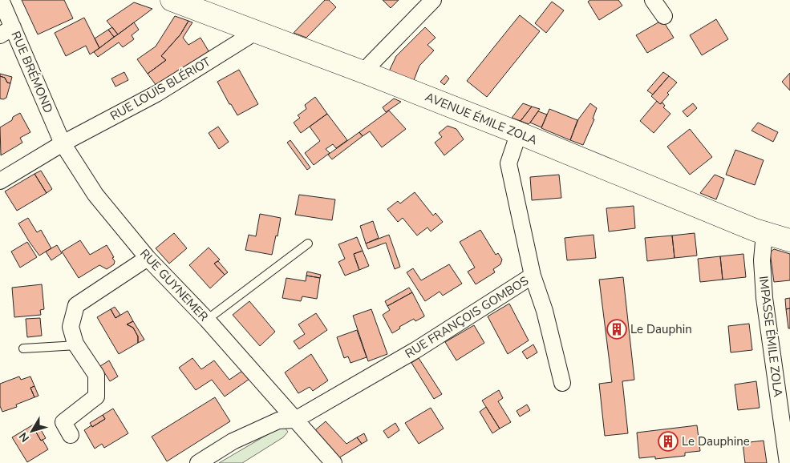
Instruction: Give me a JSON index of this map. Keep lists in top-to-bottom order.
{
  "streets": {
    "main road": ["AVENUE ÉMILE ZOLA"],
    "street": [
      "RUE BRÉMOND",
      "RUE LOUIS BLÉRIOT",
      "RUE GUYNEMER",
      "RUE FRANÇOIS GOMBOS",
      "IMPASSE ÉMILE ZOLA"
    ]
  },
  "crossings": [
    ["RUE BRÉMOND", "RUE LOUIS BLÉRIOT"],
    ["RUE BRÉMOND", "RUE GUYNEMER"],
    ["RUE LOUIS BLÉRIOT", "AVENUE ÉMILE ZOLA"],
    ["RUE LOUIS BLÉRIOT", "RUE GUYNEMER"],
    ["AVENUE ÉMILE ZOLA", "RUE FRANÇOIS GOMBOS"],
    ["AVENUE ÉMILE ZOLA", "IMPASSE ÉMILE ZOLA"],
    ["RUE GUYNEMER", "RUE FRANÇOIS GOMBOS"]
  ],
  "places": {
    "building": ["Le Dauphin", "Le Dauphine"]
  },
  "north": "bottom left"
}
